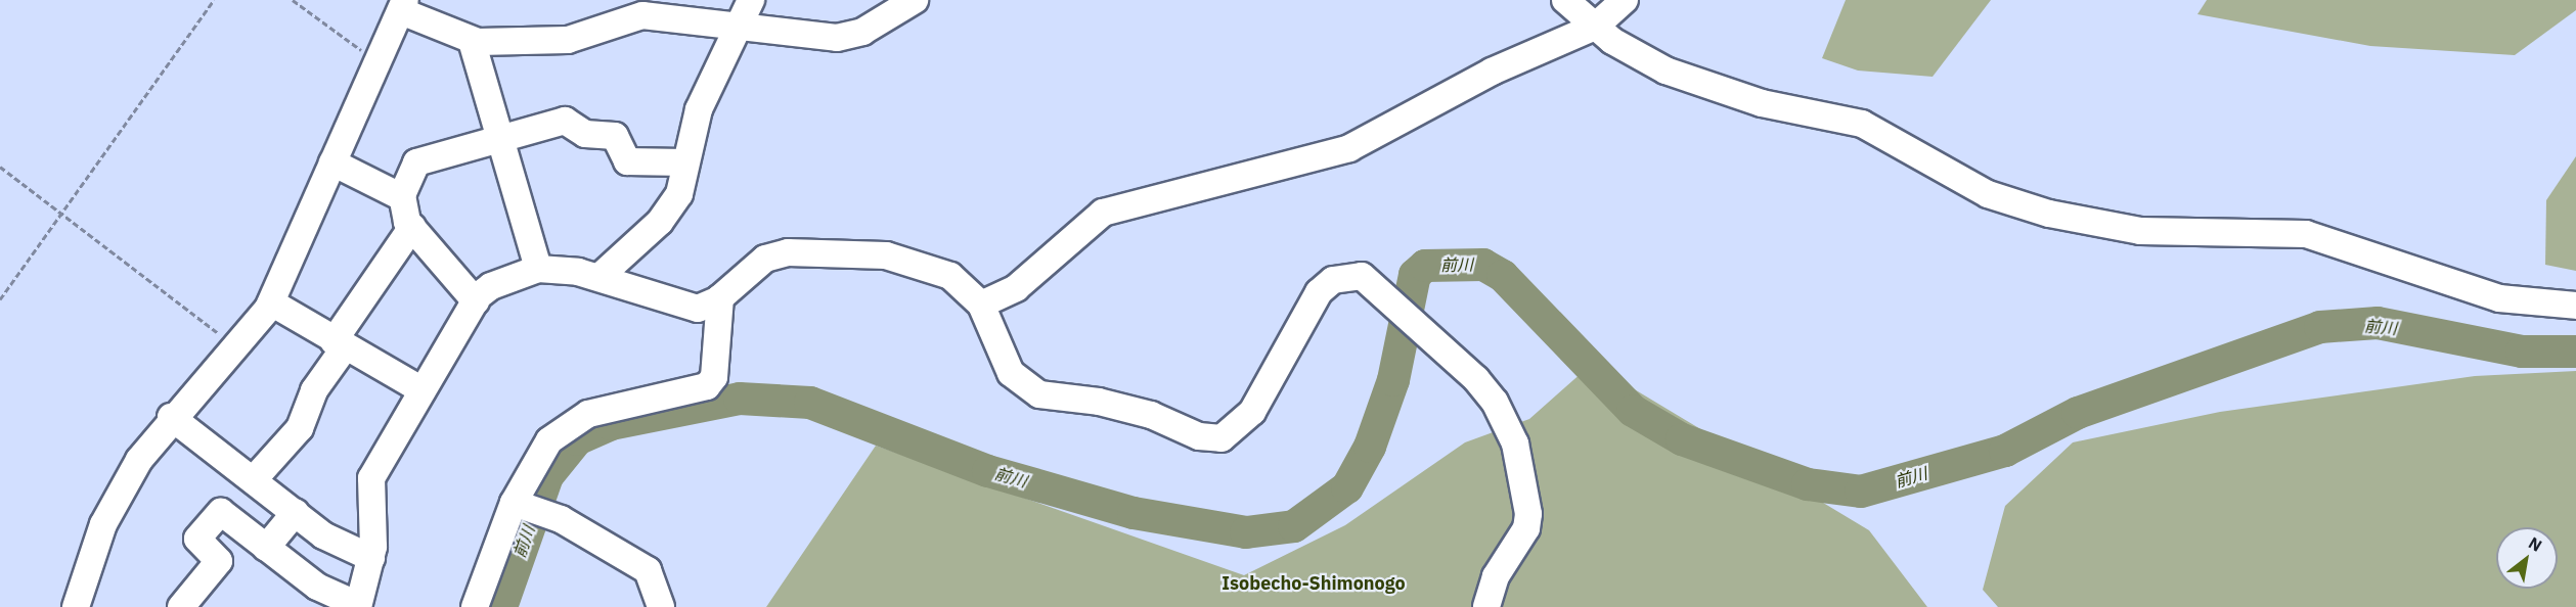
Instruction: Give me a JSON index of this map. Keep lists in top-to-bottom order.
{
  "districts": ["Isobecho-Shimonogo"],
  "water": ["前川"],
  "north": "top right"
}
